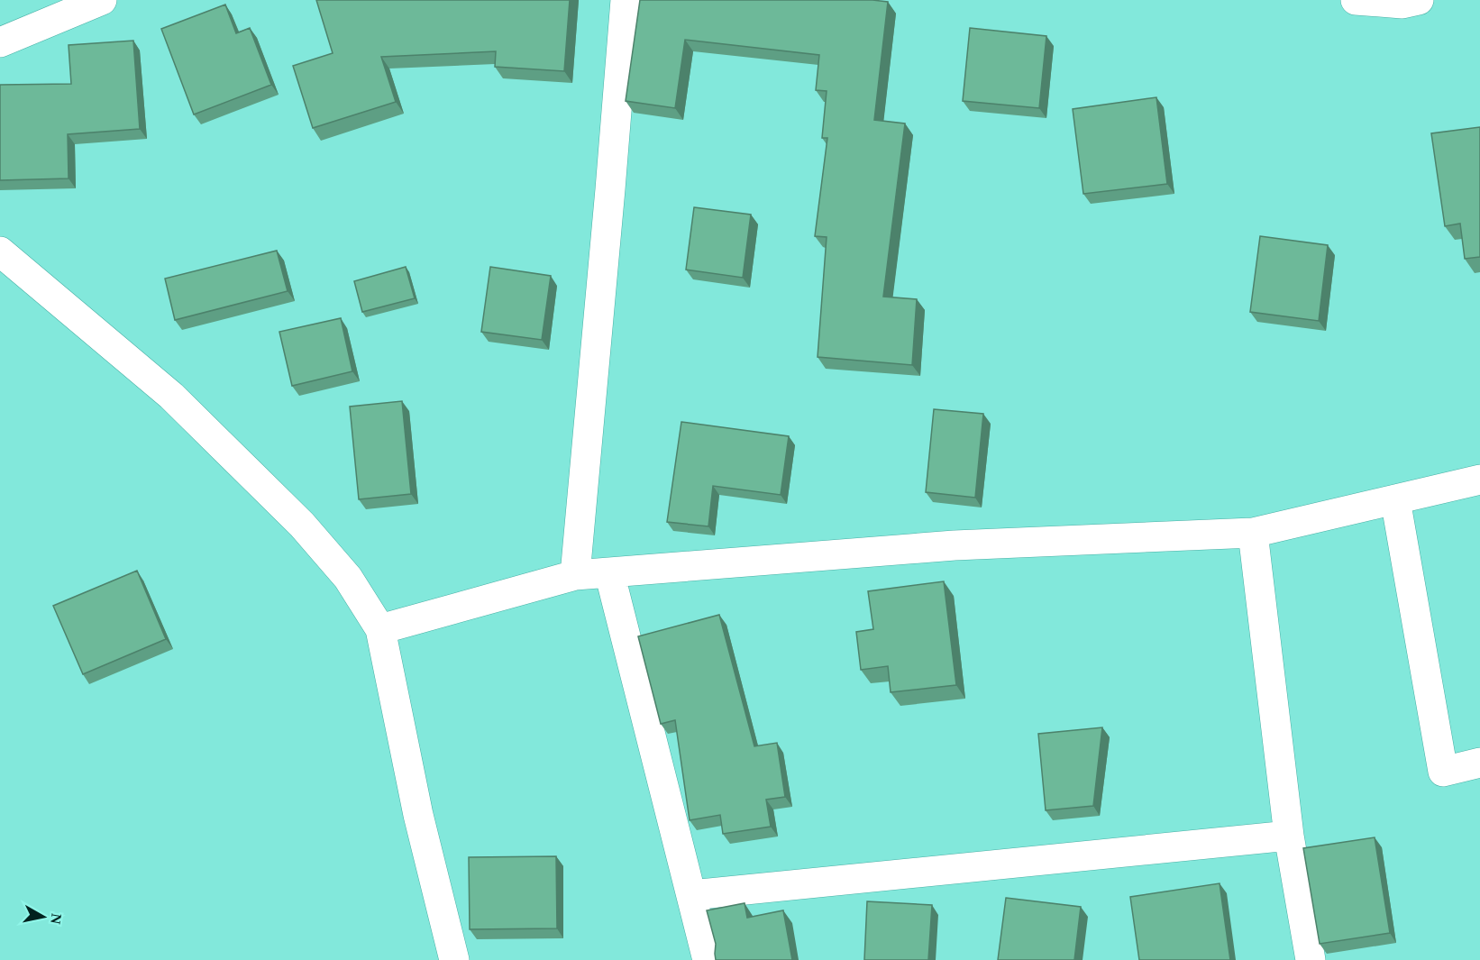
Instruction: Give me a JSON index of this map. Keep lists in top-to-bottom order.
{
  "north": "right"
}
